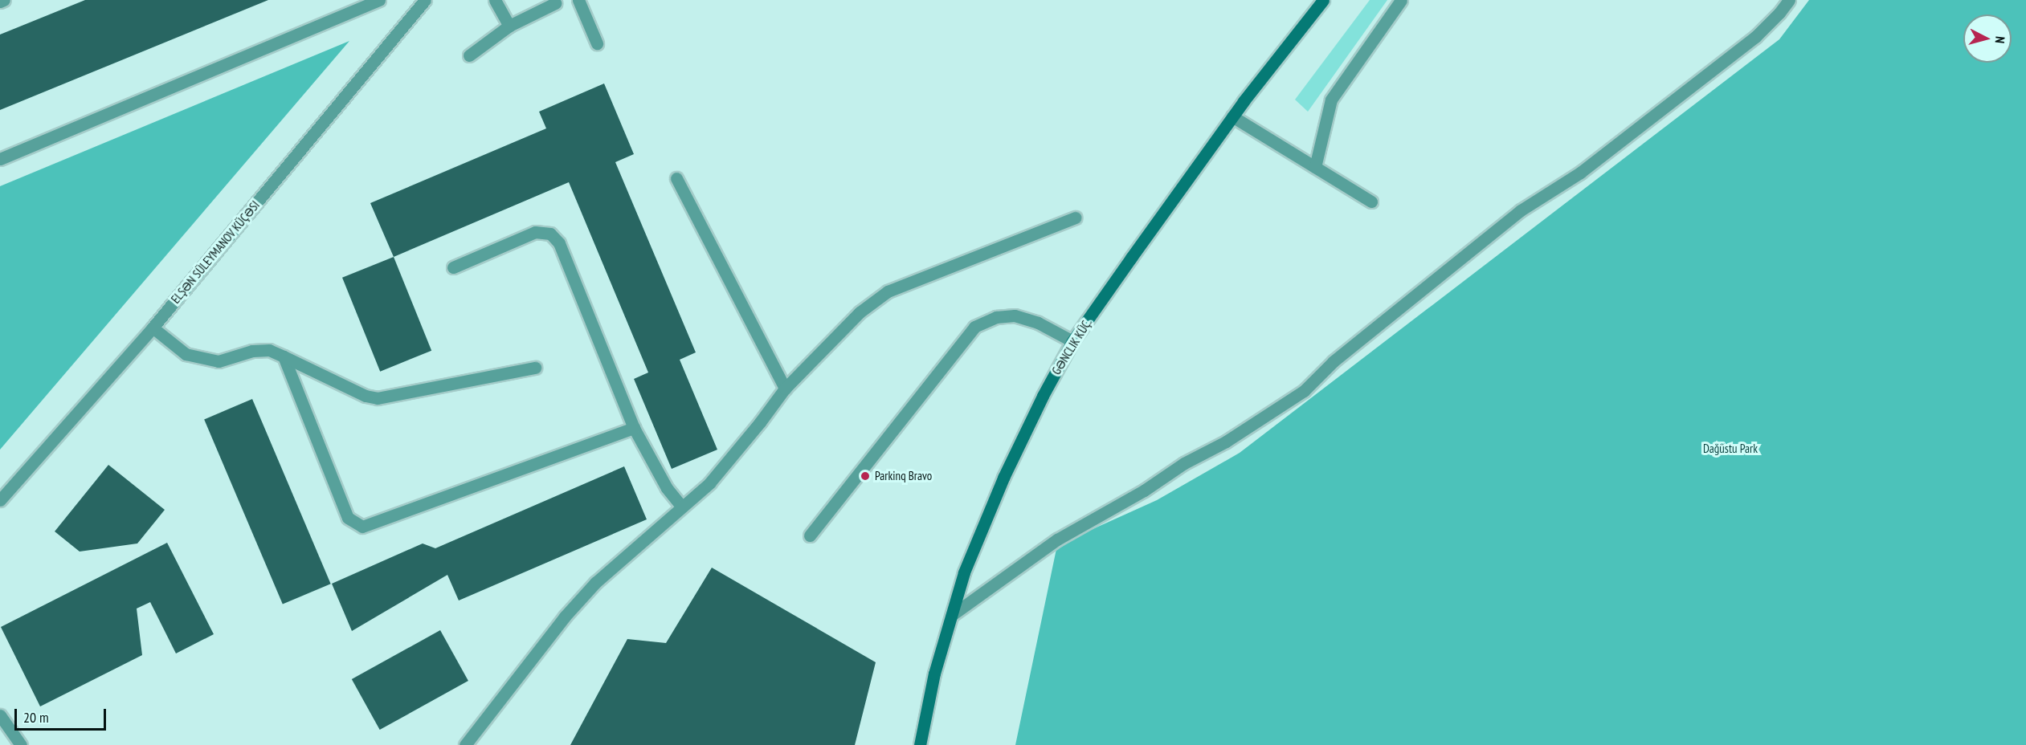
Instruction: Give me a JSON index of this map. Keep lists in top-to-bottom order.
{
  "streets": {
    "main road": ["GƏNCLIK KÜÇ."],
    "street": ["ELŞƏN SÜLEYMANOV KÜÇƏSI"]
  },
  "parks": ["Dağüstu Park"],
  "places": ["Parkinq Bravo"],
  "scale_bar": "20 m",
  "north": "right"
}
